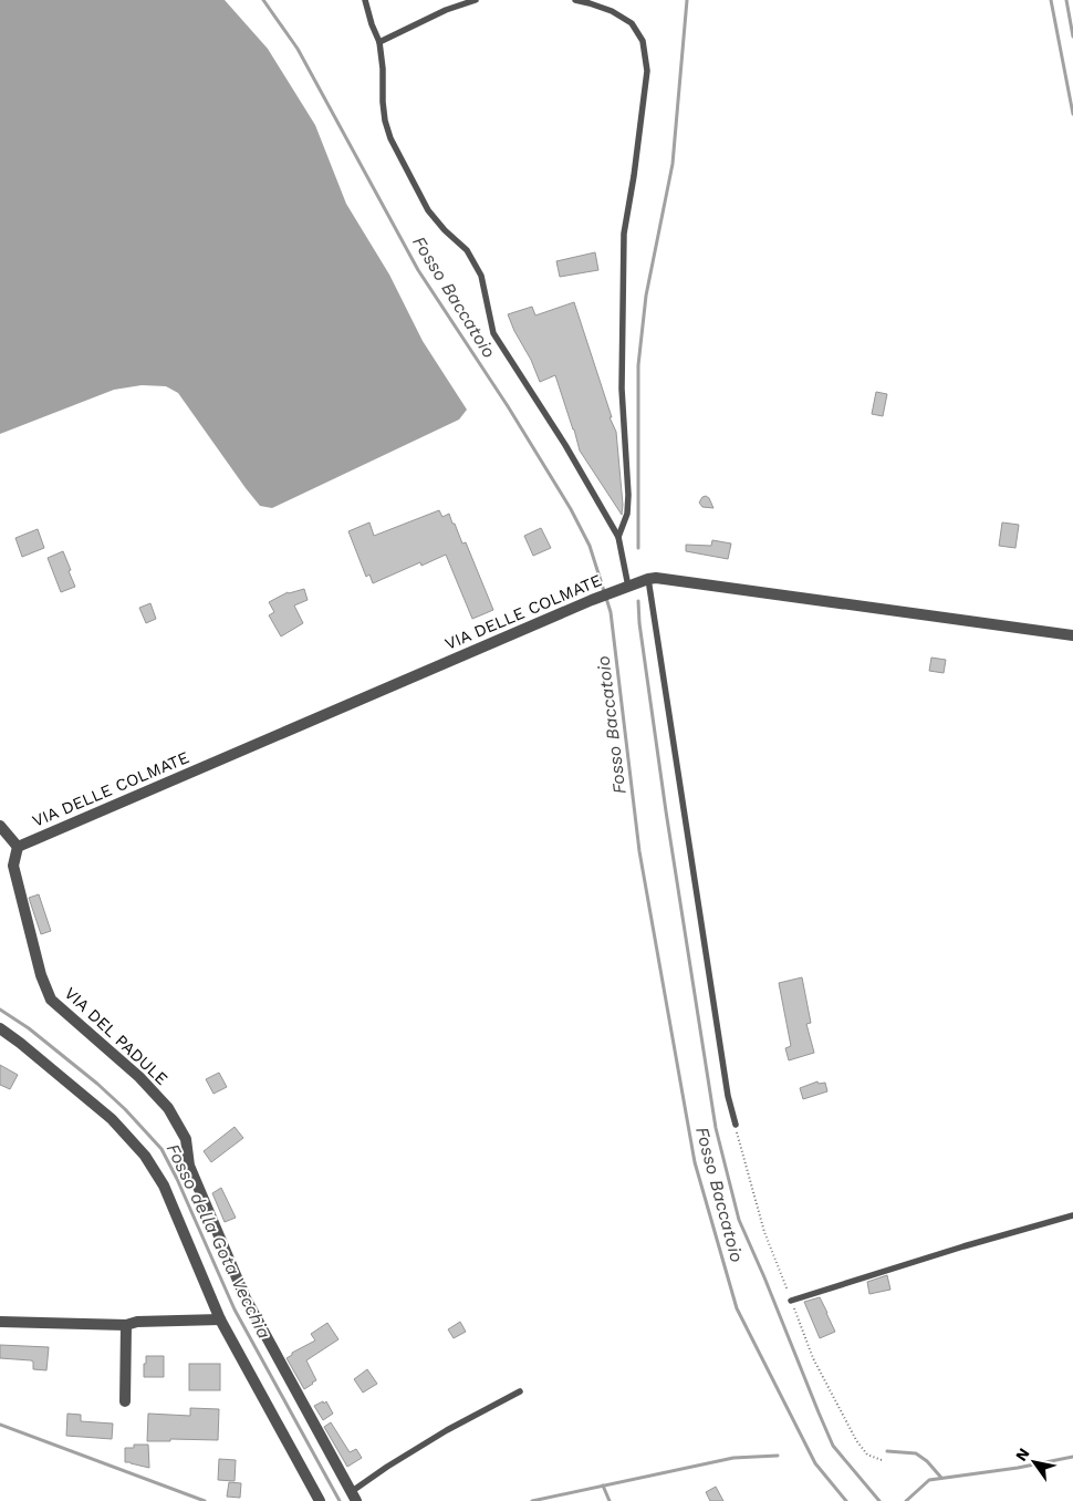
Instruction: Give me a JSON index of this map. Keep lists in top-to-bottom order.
{
  "streets": {
    "street": ["VIA DELLE COLMATE", "VIA DEL PADULE"]
  },
  "crossings": [
    ["VIA DELLE COLMATE", "VIA DEL PADULE"]
  ],
  "water": ["Fosso Baccatoio", "Fosso della Gota Vecchia"],
  "north": "top left"
}
